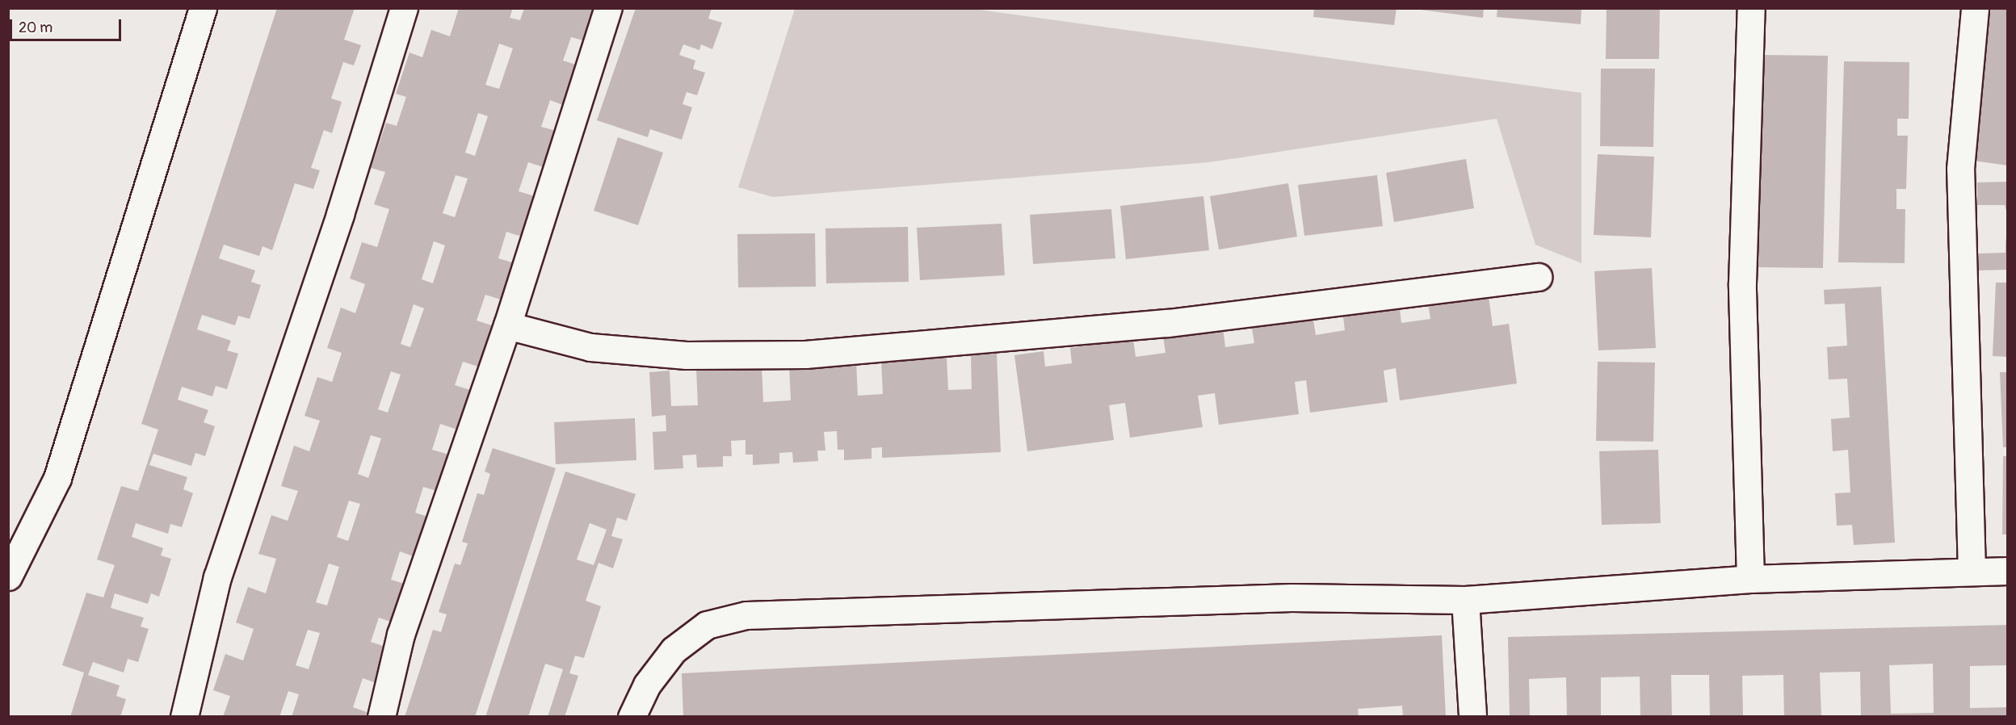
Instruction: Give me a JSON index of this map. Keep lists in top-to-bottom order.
{
  "scale_bar": "20 m"
}
